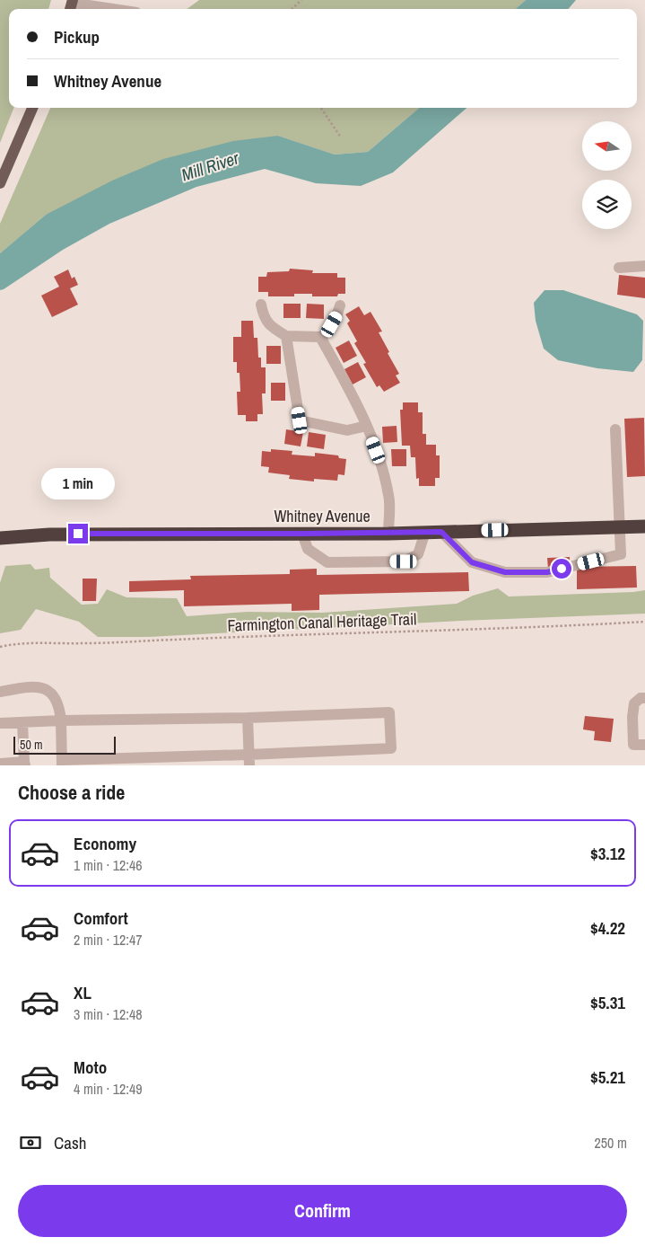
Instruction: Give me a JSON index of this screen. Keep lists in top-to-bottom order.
{
  "streets": {
    "highway": ["Whitney Avenue"],
    "path": ["Farmington Canal Heritage Trail"]
  },
  "water": ["Mill River"],
  "scale_bar": "50 m",
  "north": "left",
  "page": {
    "banner": ["Pickup", "Whitney Avenue"],
    "bubble": "1 min",
    "scale": "50 m",
    "heading": "Choose a ride",
    "list": [
      {
        "name": "Economy",
        "note": "1 min · 12:46",
        "value": "$3.12"
      },
      {
        "name": "Comfort",
        "note": "2 min · 12:47",
        "value": "$4.22"
      },
      {
        "name": "XL",
        "note": "3 min · 12:48",
        "value": "$5.31"
      },
      {
        "name": "Moto",
        "note": "4 min · 12:49",
        "value": "$5.21"
      }
    ],
    "pay": ["Cash", "250 m"],
    "buttons": "Confirm"
  }
}
